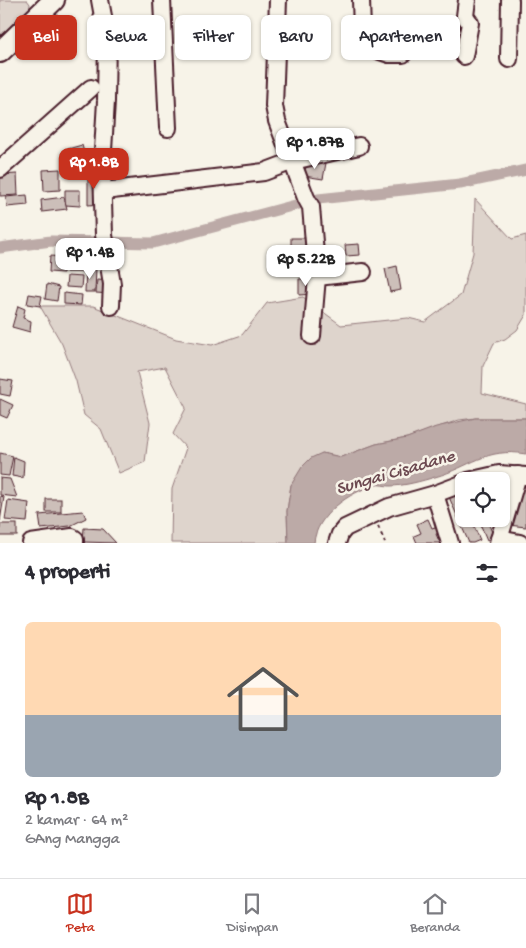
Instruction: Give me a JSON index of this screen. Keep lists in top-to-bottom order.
{
  "water": ["Sungai Cisadane"],
  "page": {
    "chip": [
      "Beli",
      "Sewa",
      "Filter",
      "Baru",
      "Apartemen"
    ],
    "price": [
      "Rp 1.87B",
      "Rp 1.8B",
      "Rp 1.4B",
      "Rp 5.22B"
    ],
    "heading": "4 properti",
    "list": [
      {
        "name": "Rp 1.8B",
        "note": "2 kamar · 64 m² · GAng Mangga"
      }
    ],
    "tabs": ["Peta", "Disimpan", "Beranda"]
  }
}
